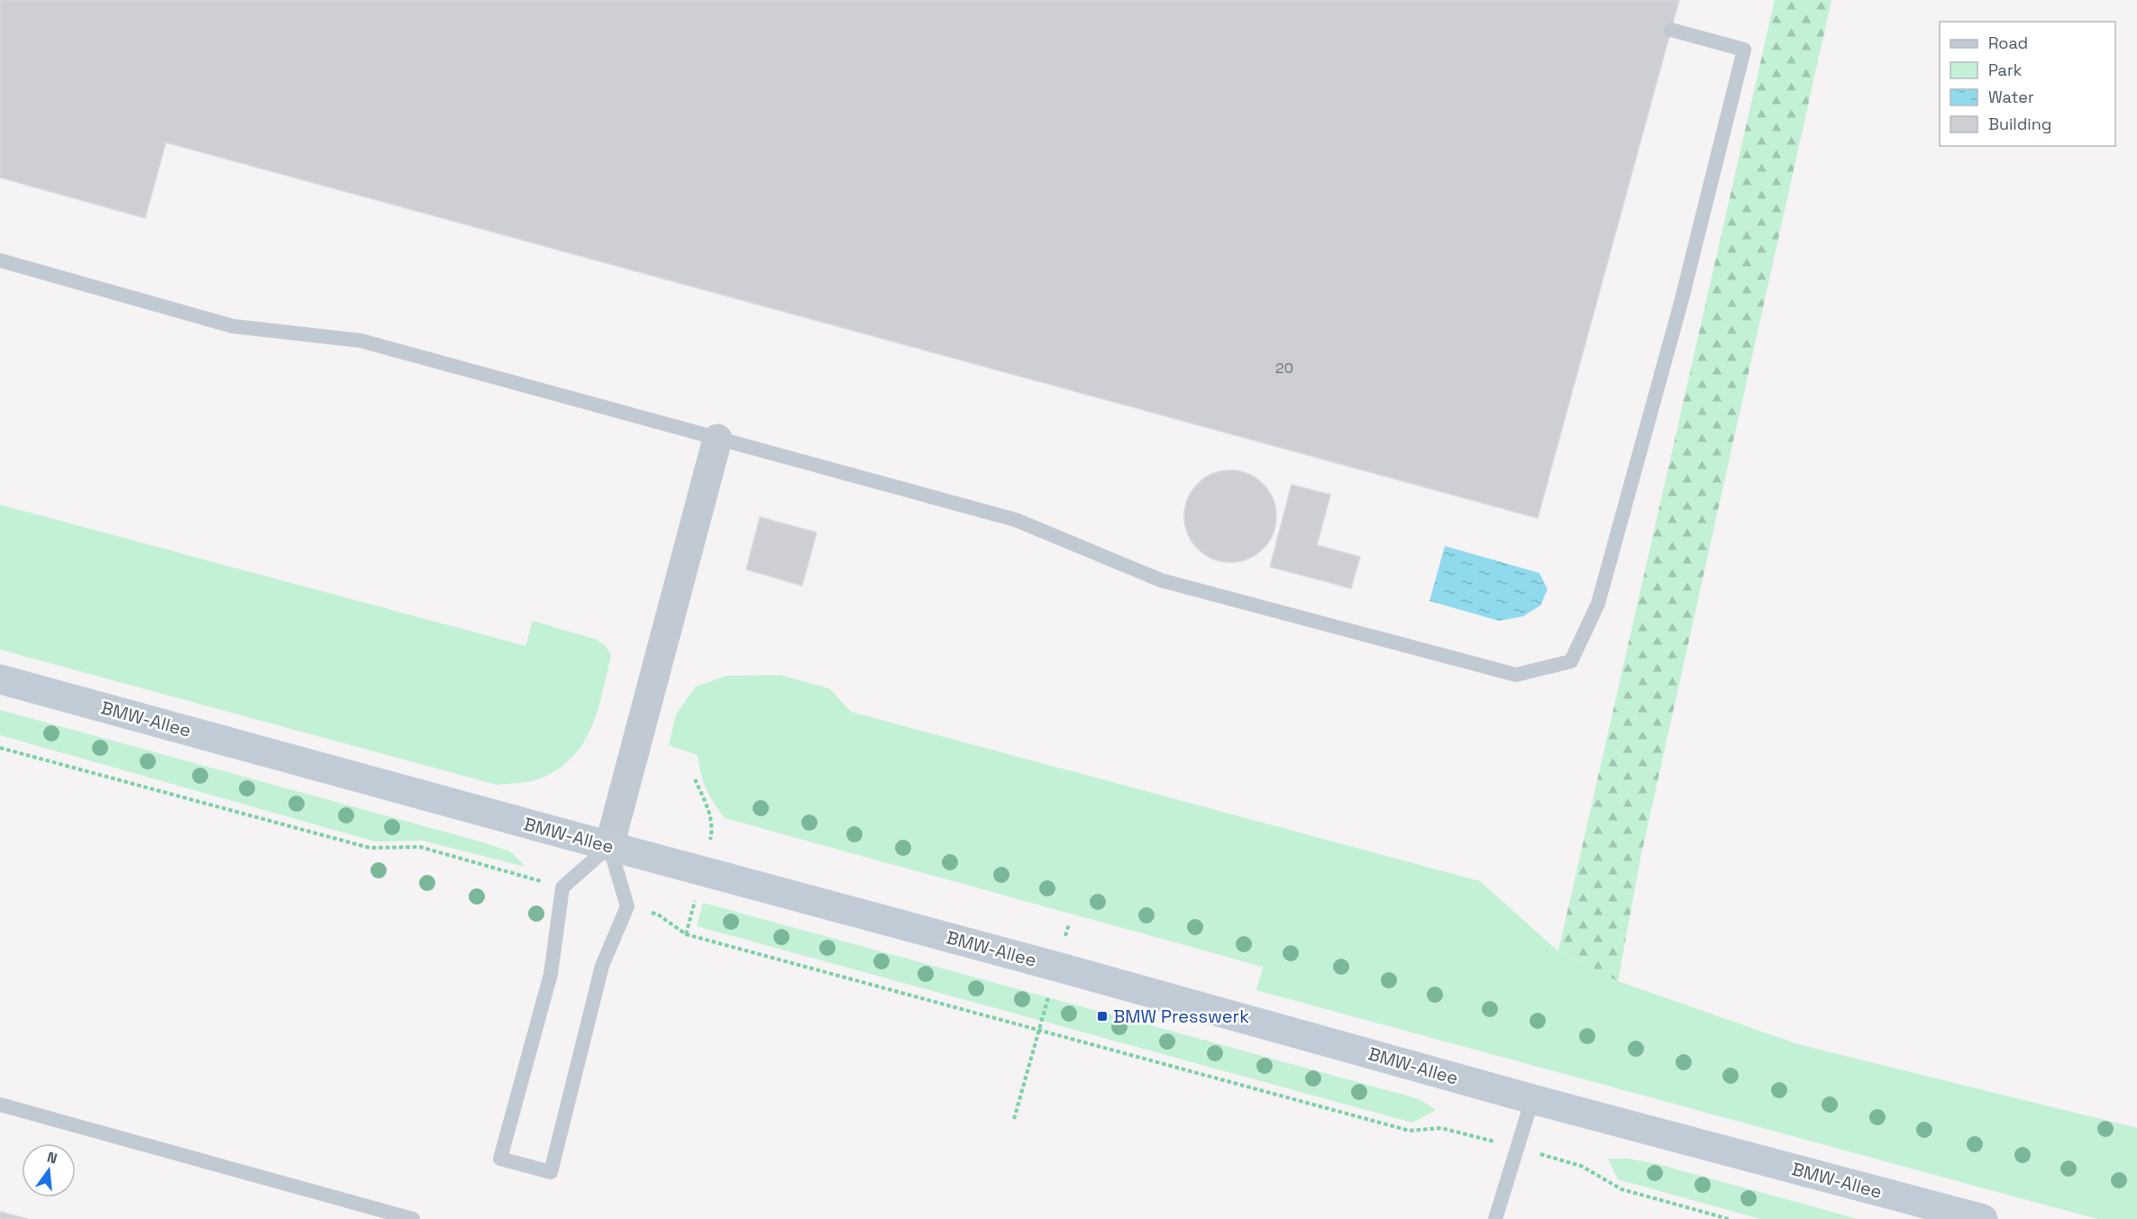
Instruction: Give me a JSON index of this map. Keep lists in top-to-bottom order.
{
  "streets": {
    "main road": ["BMW-Allee"]
  },
  "places": {
    "transit": ["BMW Presswerk"]
  },
  "house_numbers": ["20"],
  "legend": [
    "Road",
    "Park",
    "Water",
    "Building"
  ],
  "north": "top"
}
